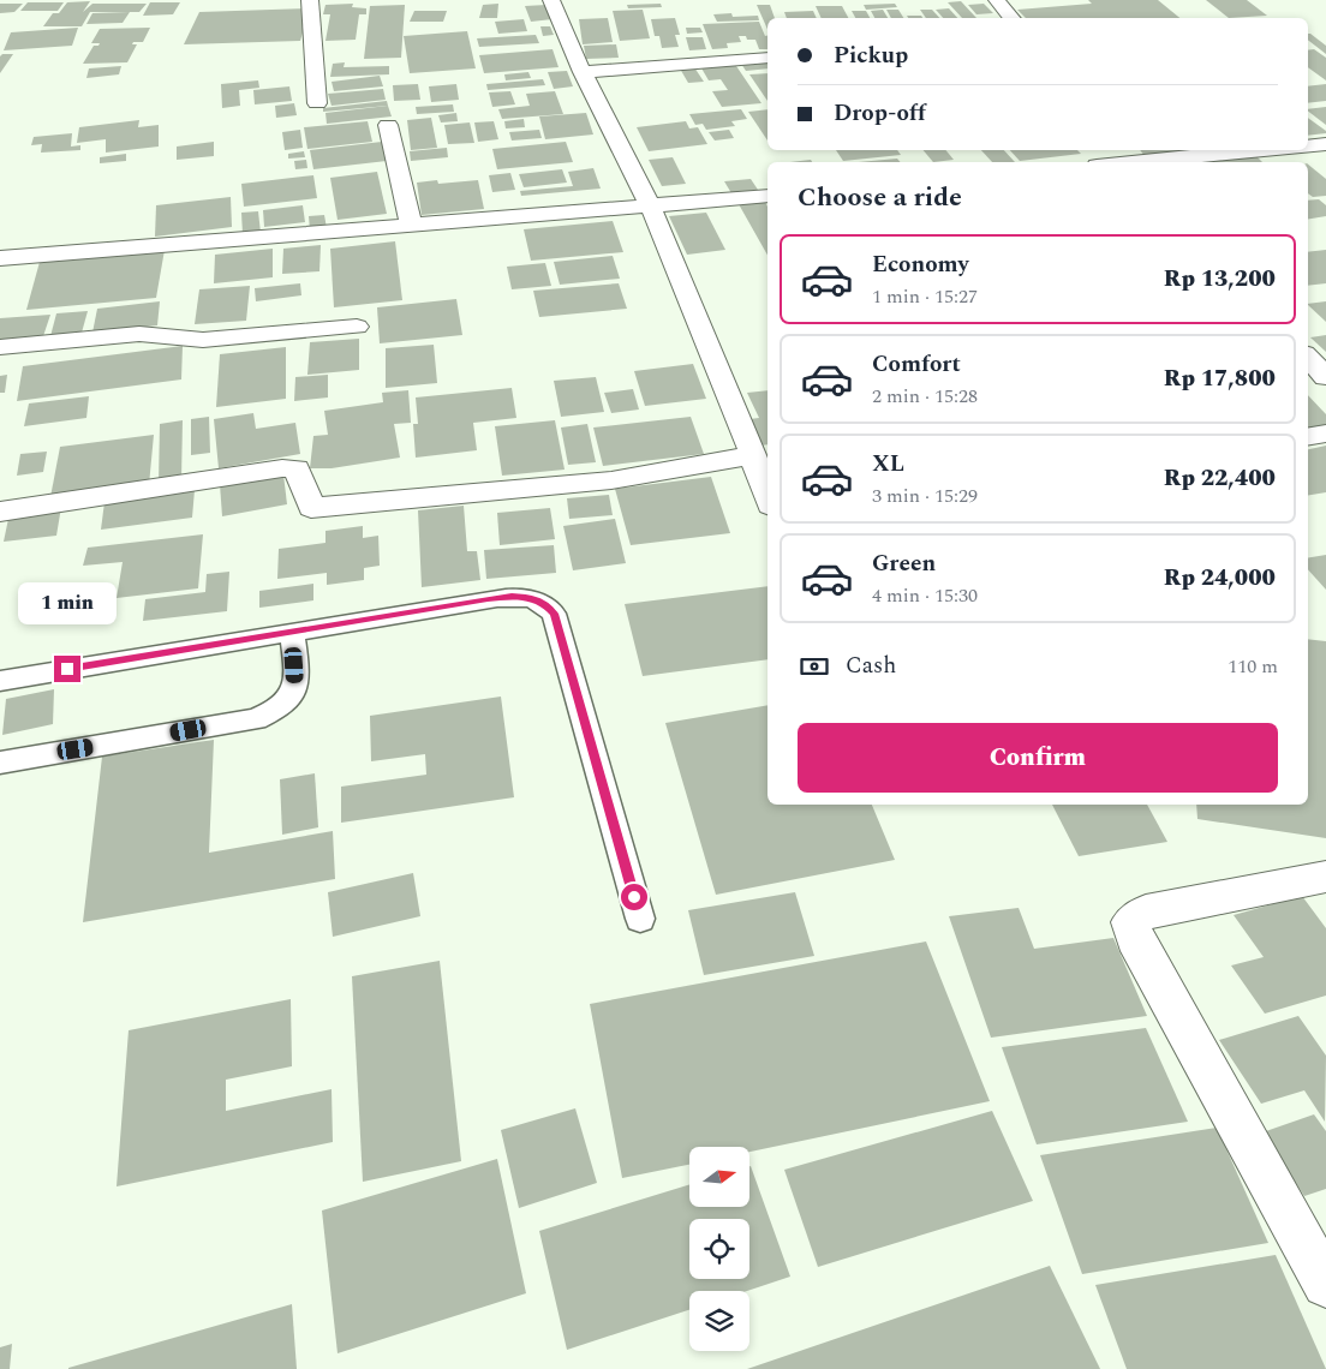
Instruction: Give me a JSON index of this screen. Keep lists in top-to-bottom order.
{
  "north": "right",
  "page": {
    "banner": ["Pickup", "Drop-off"],
    "heading": "Choose a ride",
    "list": [
      {
        "name": "Economy",
        "note": "1 min · 15:27",
        "value": "Rp 13,200"
      },
      {
        "name": "Comfort",
        "note": "2 min · 15:28",
        "value": "Rp 17,800"
      },
      {
        "name": "XL",
        "note": "3 min · 15:29",
        "value": "Rp 22,400"
      },
      {
        "name": "Green",
        "note": "4 min · 15:30",
        "value": "Rp 24,000"
      }
    ],
    "bubble": "1 min",
    "pay": ["Cash", "110 m"],
    "buttons": "Confirm"
  }
}
